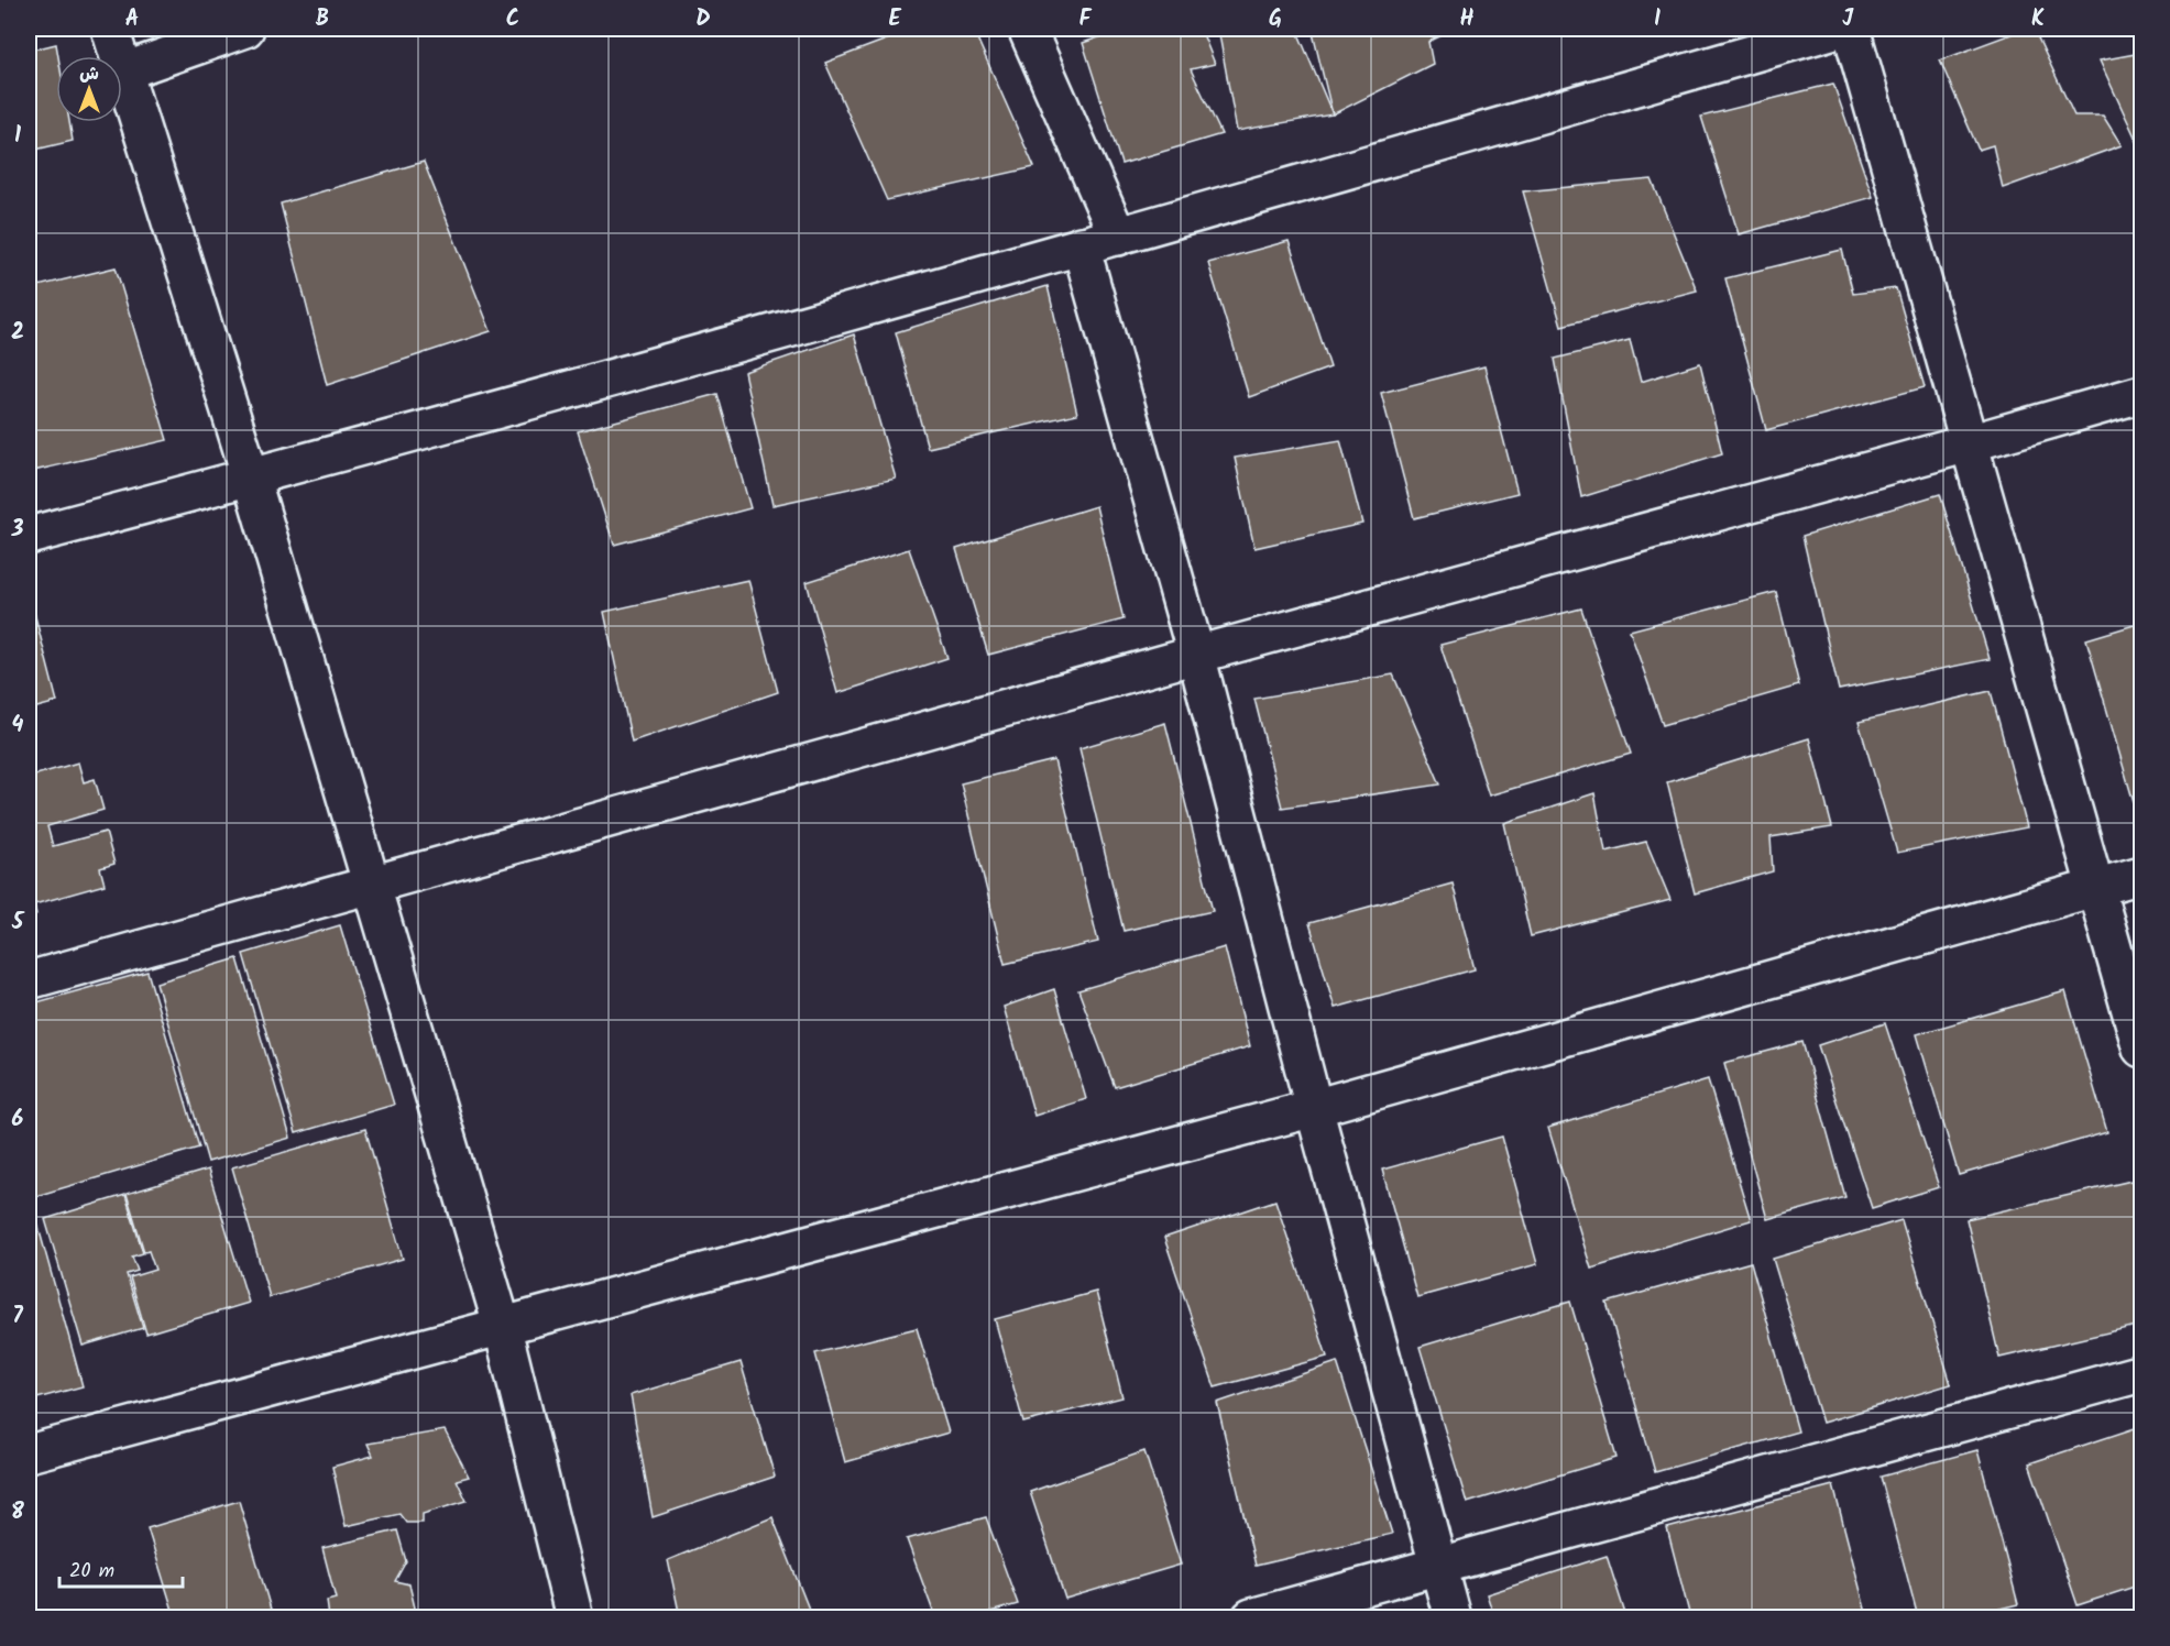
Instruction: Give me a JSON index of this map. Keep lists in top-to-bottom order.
{
  "scale_bar": "20 m",
  "north": "top",
  "grid": {
    "columns": [
      "A",
      "B",
      "C",
      "D",
      "E",
      "F",
      "G",
      "H",
      "I",
      "J",
      "K"
    ],
    "rows": [
      "1",
      "2",
      "3",
      "4",
      "5",
      "6",
      "7",
      "8"
    ]
  }
}
